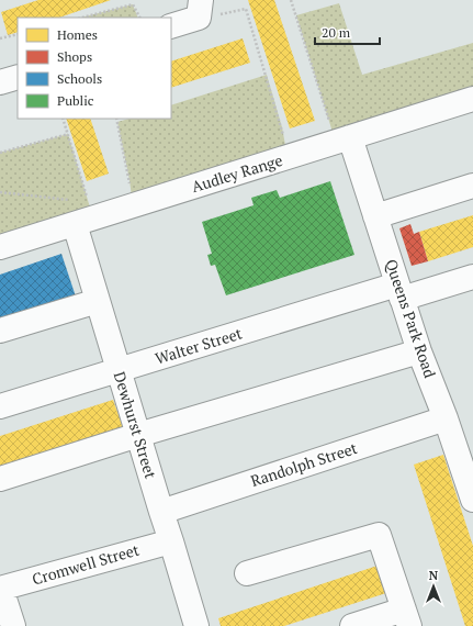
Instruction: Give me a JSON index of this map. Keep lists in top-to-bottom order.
{
  "streets": {
    "street": [
      "Audley Range",
      "Queens Park Road",
      "Walter Street",
      "Dewhurst Street",
      "Randolph Street",
      "Cromwell Street"
    ]
  },
  "crossings": [
    ["Audley Range", "Queens Park Road"],
    ["Audley Range", "Dewhurst Street"],
    ["Queens Park Road", "Walter Street"],
    ["Queens Park Road", "Randolph Street"],
    ["Walter Street", "Dewhurst Street"],
    ["Dewhurst Street", "Randolph Street"],
    ["Dewhurst Street", "Cromwell Street"]
  ],
  "legend": [
    "Homes",
    "Shops",
    "Schools",
    "Public"
  ],
  "scale_bar": "20 m",
  "north": "top"
}
